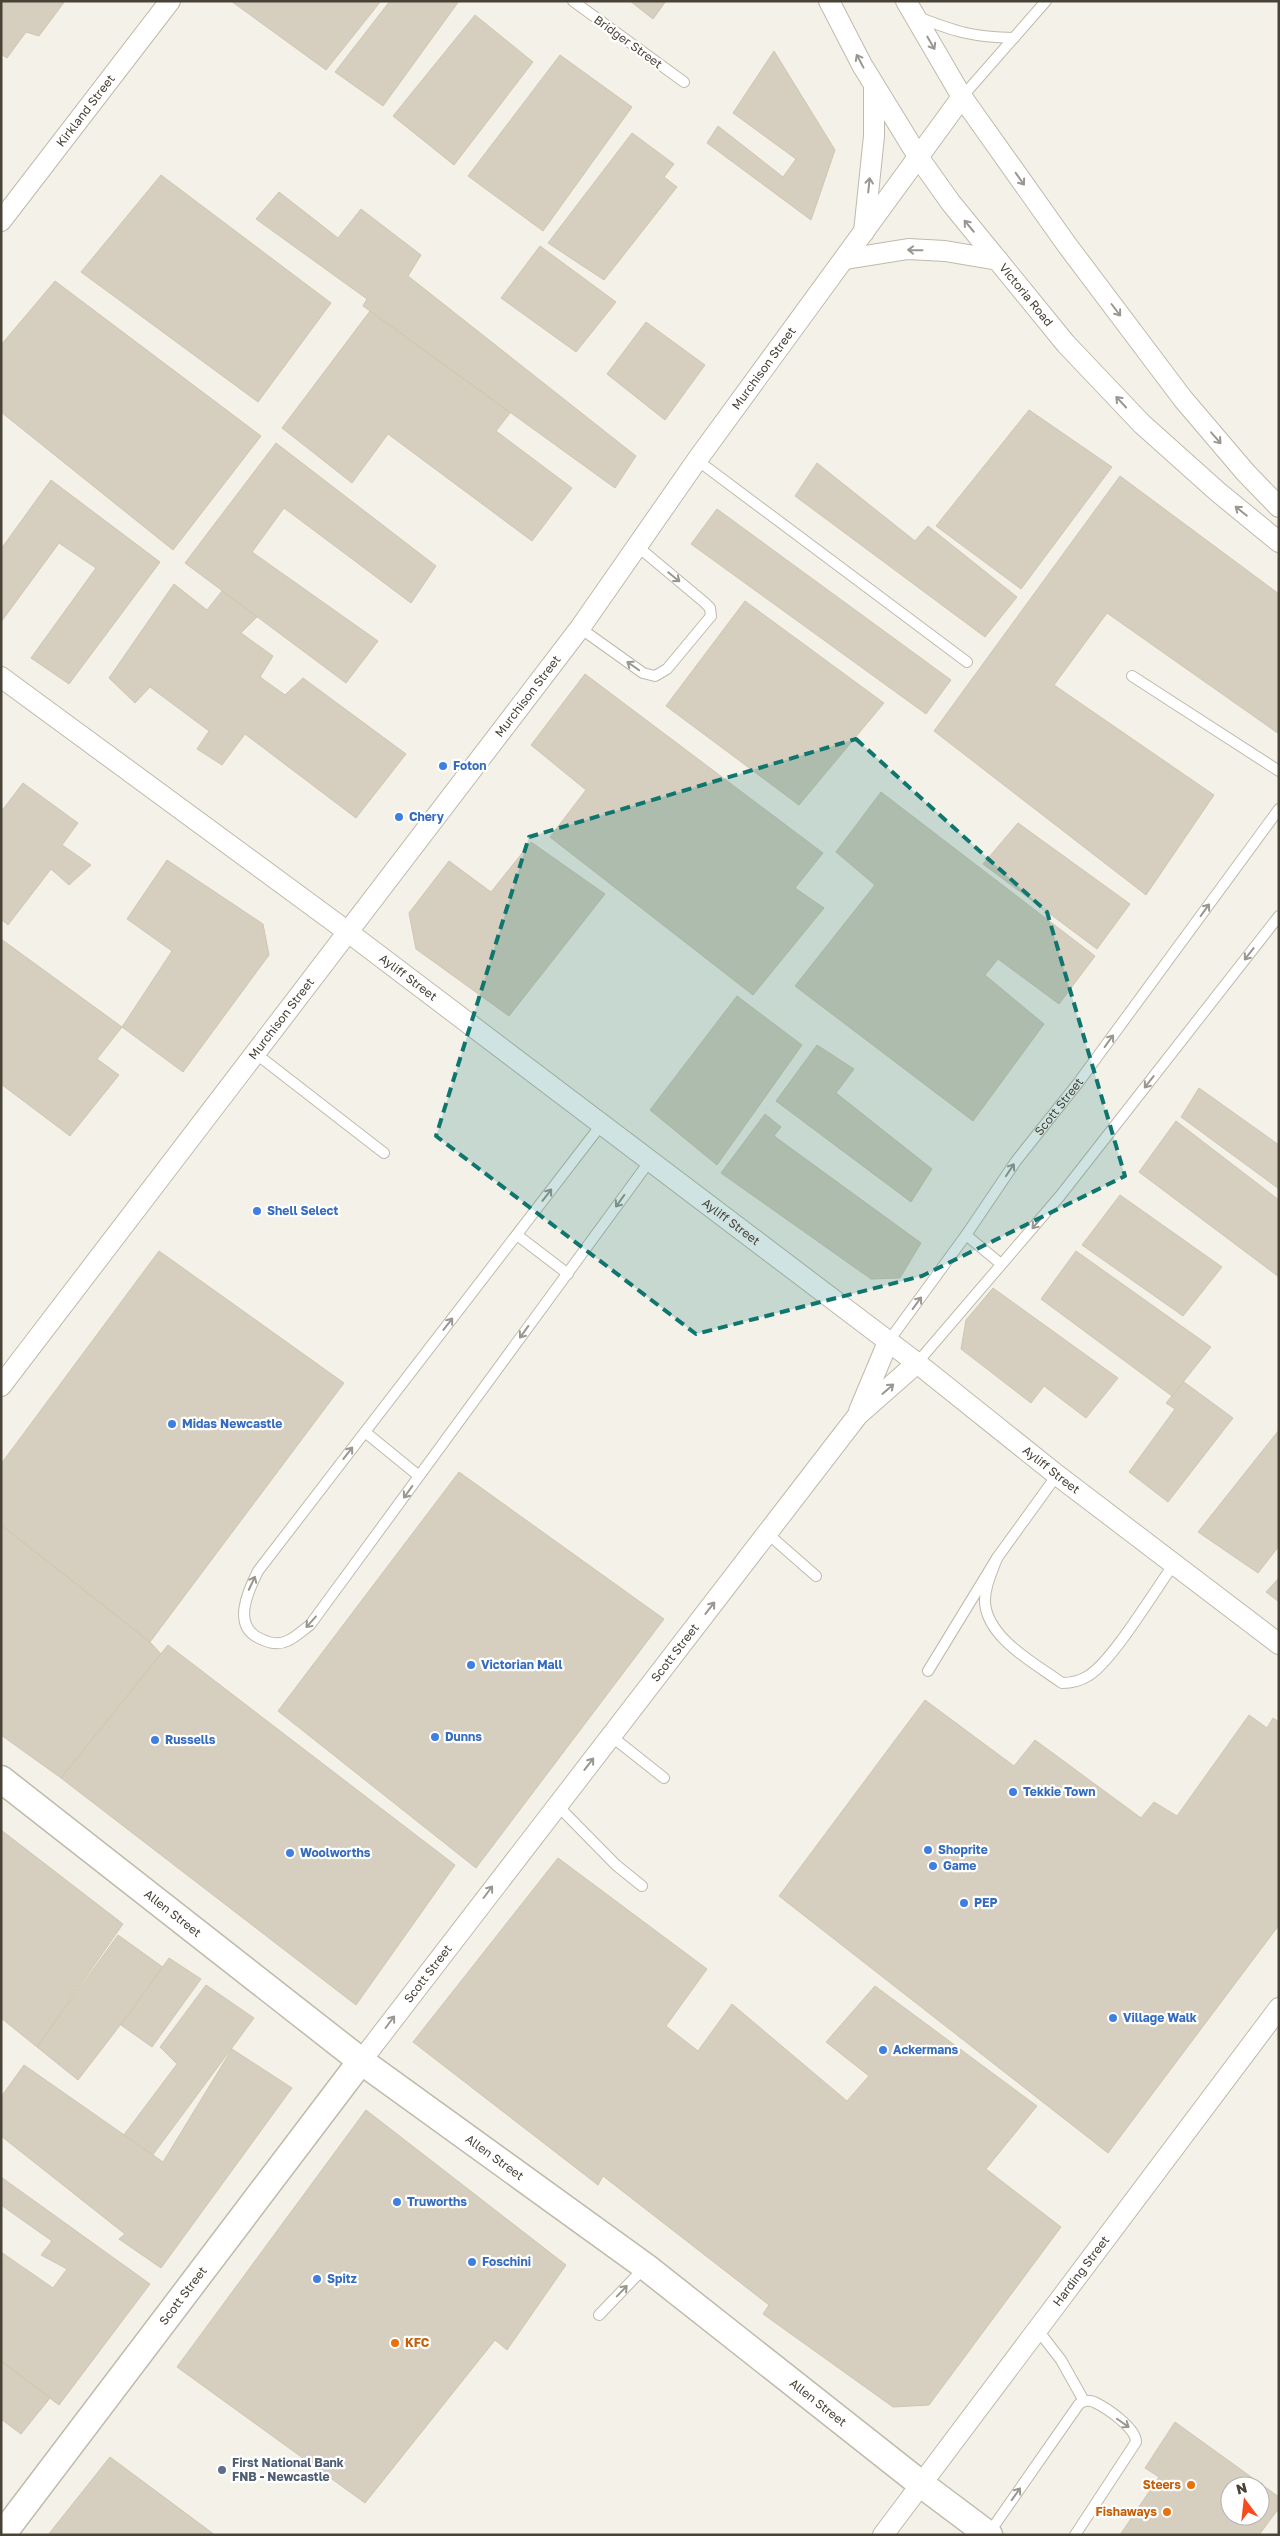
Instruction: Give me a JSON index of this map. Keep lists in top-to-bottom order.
{
  "streets": {
    "street": [
      "Kirkland Street",
      "Victoria Road",
      "Murchison Street",
      "Ayliff Street",
      "Scott Street",
      "Allen Street",
      "Harding Street"
    ],
    "lane": ["Bridger Street"]
  },
  "crossings": [
    ["Victoria Road", "Murchison Street"],
    ["Murchison Street", "Ayliff Street"],
    ["Ayliff Street", "Scott Street"],
    ["Scott Street", "Allen Street"],
    ["Allen Street", "Harding Street"]
  ],
  "places": [
    "Foton",
    "Chery",
    "Shell Select",
    "Midas Newcastle",
    "Victorian Mall",
    "Dunns",
    "Russells",
    "Tekkie Town",
    "Shoprite",
    "Woolworths",
    "Game",
    "PEP",
    "Village Walk",
    "Ackermans",
    "Truworths",
    "Foschini",
    "Spitz",
    "KFC",
    "First National Bank FNB - Newcastle",
    "Steers",
    "Fishaways"
  ],
  "north": "top"
}
